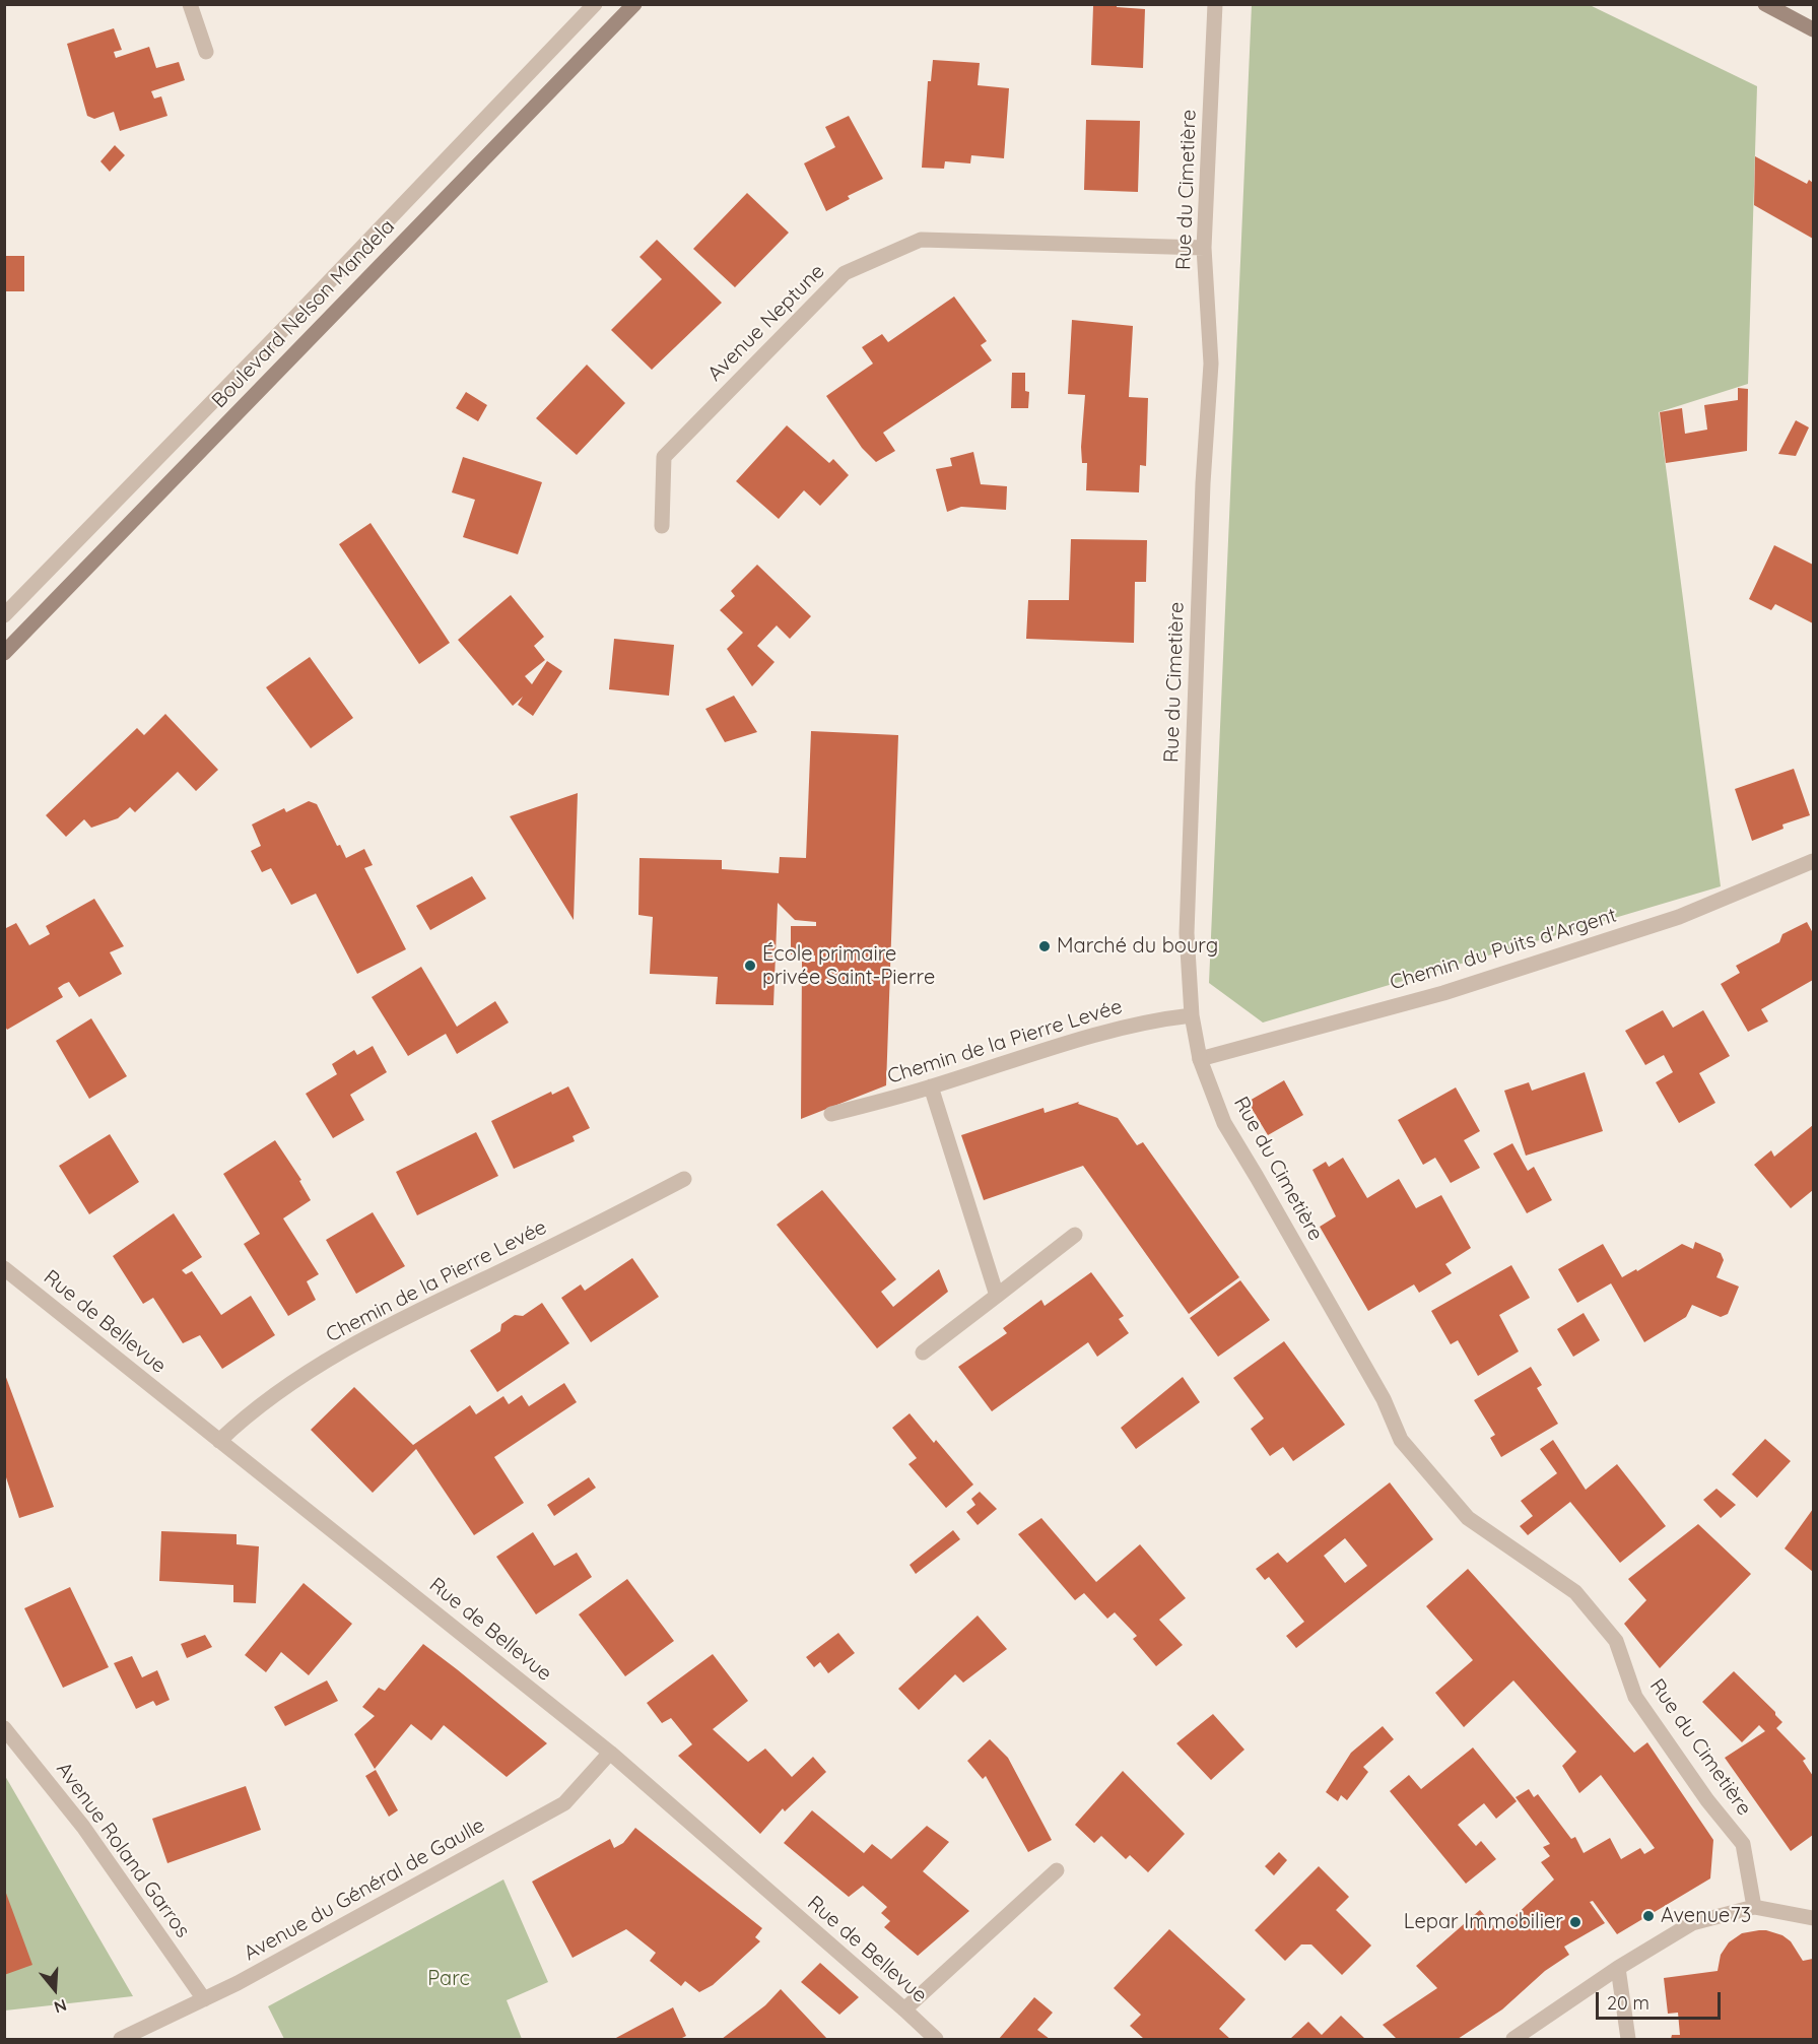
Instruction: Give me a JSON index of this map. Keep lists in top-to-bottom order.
{
  "streets": {
    "street": [
      "Rue du Cimetière",
      "Boulevard Nelson Mandela",
      "Avenue Neptune",
      "Chemin du Puits d'Argent",
      "Chemin de la Pierre Levée",
      "Rue de Bellevue",
      "Avenue Roland Garros",
      "Avenue du Général de Gaulle"
    ]
  },
  "crossings": [
    ["Rue du Cimetière", "Avenue Neptune"],
    ["Rue du Cimetière", "Chemin du Puits d'Argent"],
    ["Rue du Cimetière", "Chemin de la Pierre Levée"],
    ["Chemin de la Pierre Levée", "Rue de Bellevue"],
    ["Rue de Bellevue", "Avenue du Général de Gaulle"],
    ["Avenue Roland Garros", "Avenue du Général de Gaulle"]
  ],
  "parks": ["Parc"],
  "places": [
    "Marché du bourg",
    "École primaire privée Saint-Pierre",
    "Avenue73",
    "Lepar Immobilier"
  ],
  "scale_bar": "20 m",
  "north": "bottom"
}
